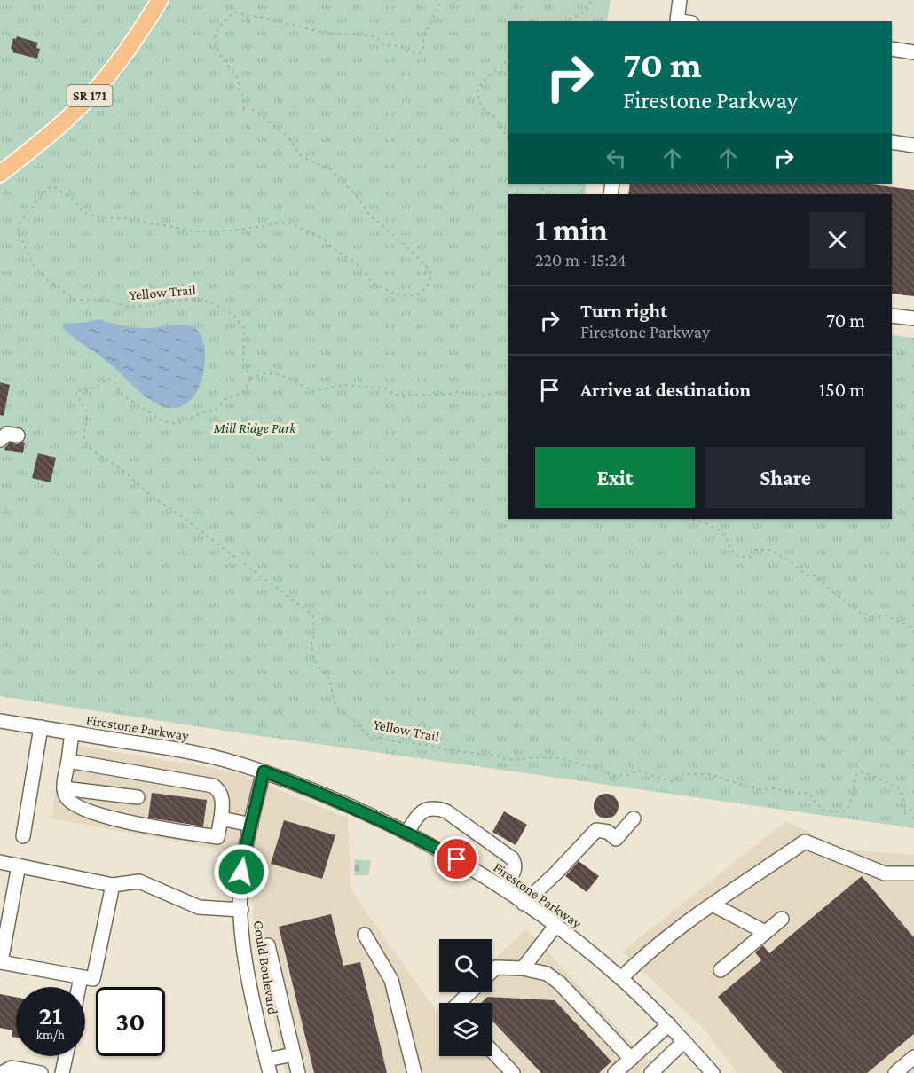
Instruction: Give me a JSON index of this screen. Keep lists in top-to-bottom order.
{
  "streets": {
    "main road": ["SR 171"],
    "street": ["Firestone Parkway", "Gould Boulevard"],
    "path": ["Yellow Trail"]
  },
  "crossings": [
    ["Firestone Parkway", "Gould Boulevard"]
  ],
  "parks": ["Mill Ridge Park"],
  "page": {
    "turn": ["70 m", "Firestone Parkway"],
    "heading": ["1 min", "220 m · 15:24"],
    "list": [
      {
        "name": "Turn right",
        "note": "Firestone Parkway",
        "value": "70 m"
      },
      {
        "name": "Arrive at destination",
        "value": "150 m"
      }
    ],
    "buttons": ["Exit", "Share"],
    "speed": "21 km/h",
    "limit": "30"
  }
}
